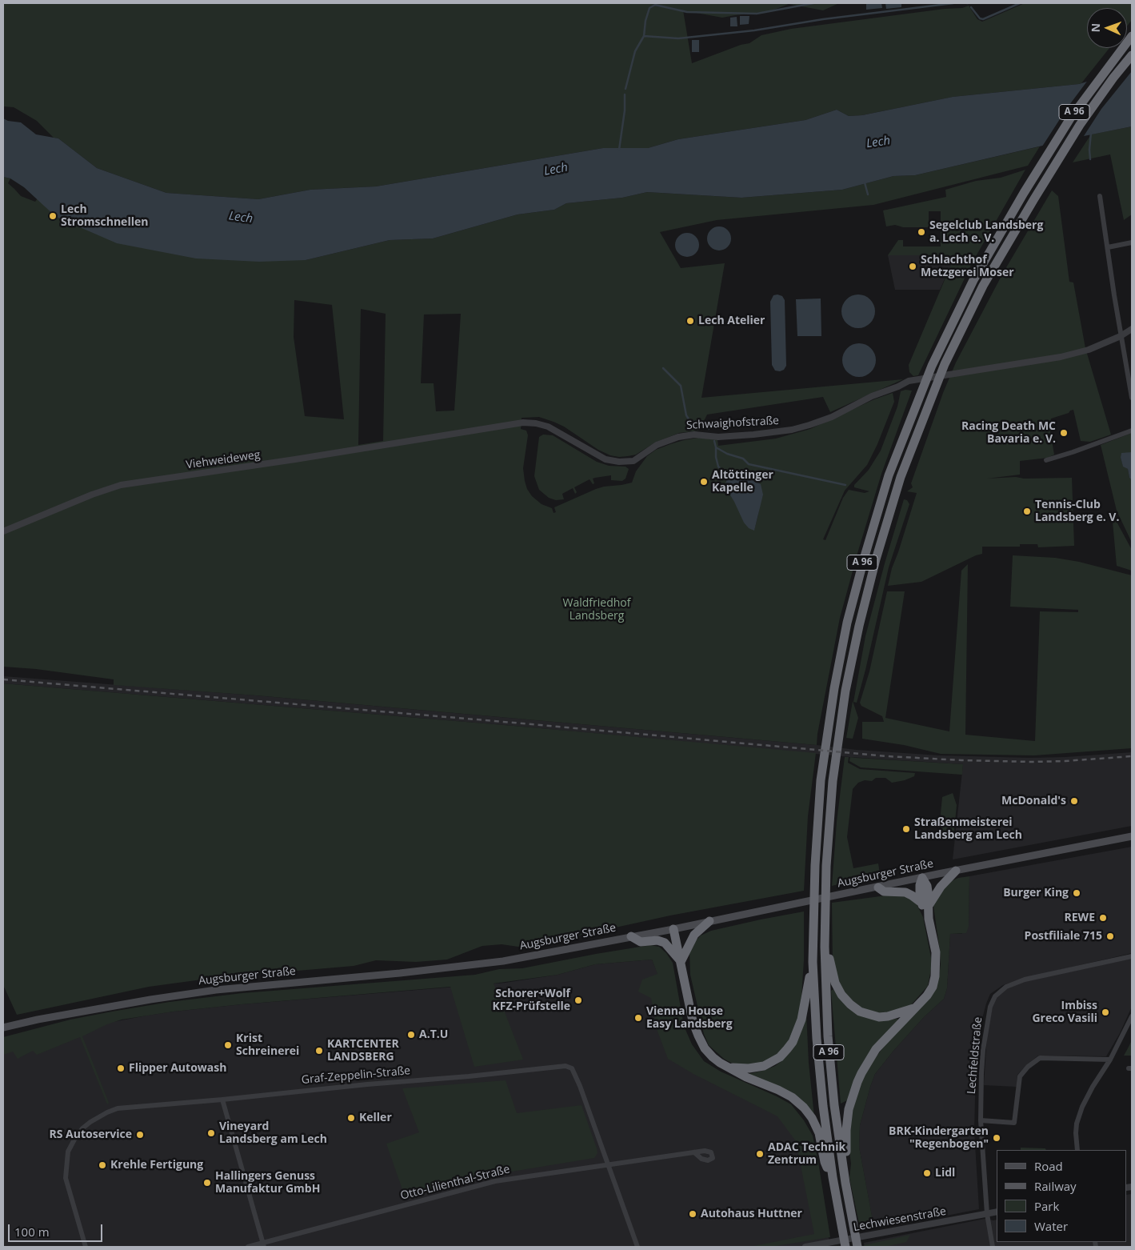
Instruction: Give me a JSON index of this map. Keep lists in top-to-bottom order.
{
  "streets": {
    "highway": ["A 96"],
    "main road": ["Augsburger Straße"],
    "street": [
      "Schwaighofstraße",
      "Viehweideweg",
      "Lechfeldstraße",
      "Graf-Zeppelin-Straße",
      "Otto-Lilienthal-Straße",
      "Lechwiesenstraße"
    ]
  },
  "crossings": [
    ["Schwaighofstraße", "Viehweideweg"],
    ["Lechfeldstraße", "Lechwiesenstraße"],
    ["Graf-Zeppelin-Straße", "Otto-Lilienthal-Straße"]
  ],
  "water": ["Lech"],
  "parks": ["Waldfriedhof Landsberg"],
  "places": [
    "Lech Stromschnellen",
    "Segelclub Landsberg a. Lech e. V.",
    "Schlachthof Metzgerei Moser",
    "Lech Atelier",
    "Racing Death MC Bavaria e. V.",
    "Altöttinger Kapelle",
    "Tennis-Club Landsberg e. V.",
    "McDonald's",
    "Straßenmeisterei Landsberg am Lech",
    "Burger King",
    "REWE",
    "Postfiliale 715",
    "Schorer+Wolf KFZ-Prüfstelle",
    "Imbiss Greco Vasili",
    "Vienna House Easy Landsberg",
    "A.T.U",
    "Krist Schreinerei",
    "KARTCENTER LANDSBERG",
    "Flipper Autowash",
    "Keller",
    "Vineyard Landsberg am Lech",
    "RS Autoservice",
    "BRK-Kindergarten \"Regenbogen\"",
    "ADAC Technik Zentrum",
    "Krehle Fertigung",
    "Lidl",
    "Hallingers Genuss Manufaktur GmbH",
    "Autohaus Huttner"
  ],
  "legend": [
    "Road",
    "Railway",
    "Park",
    "Water"
  ],
  "scale_bar": "100 m",
  "north": "left"
}
